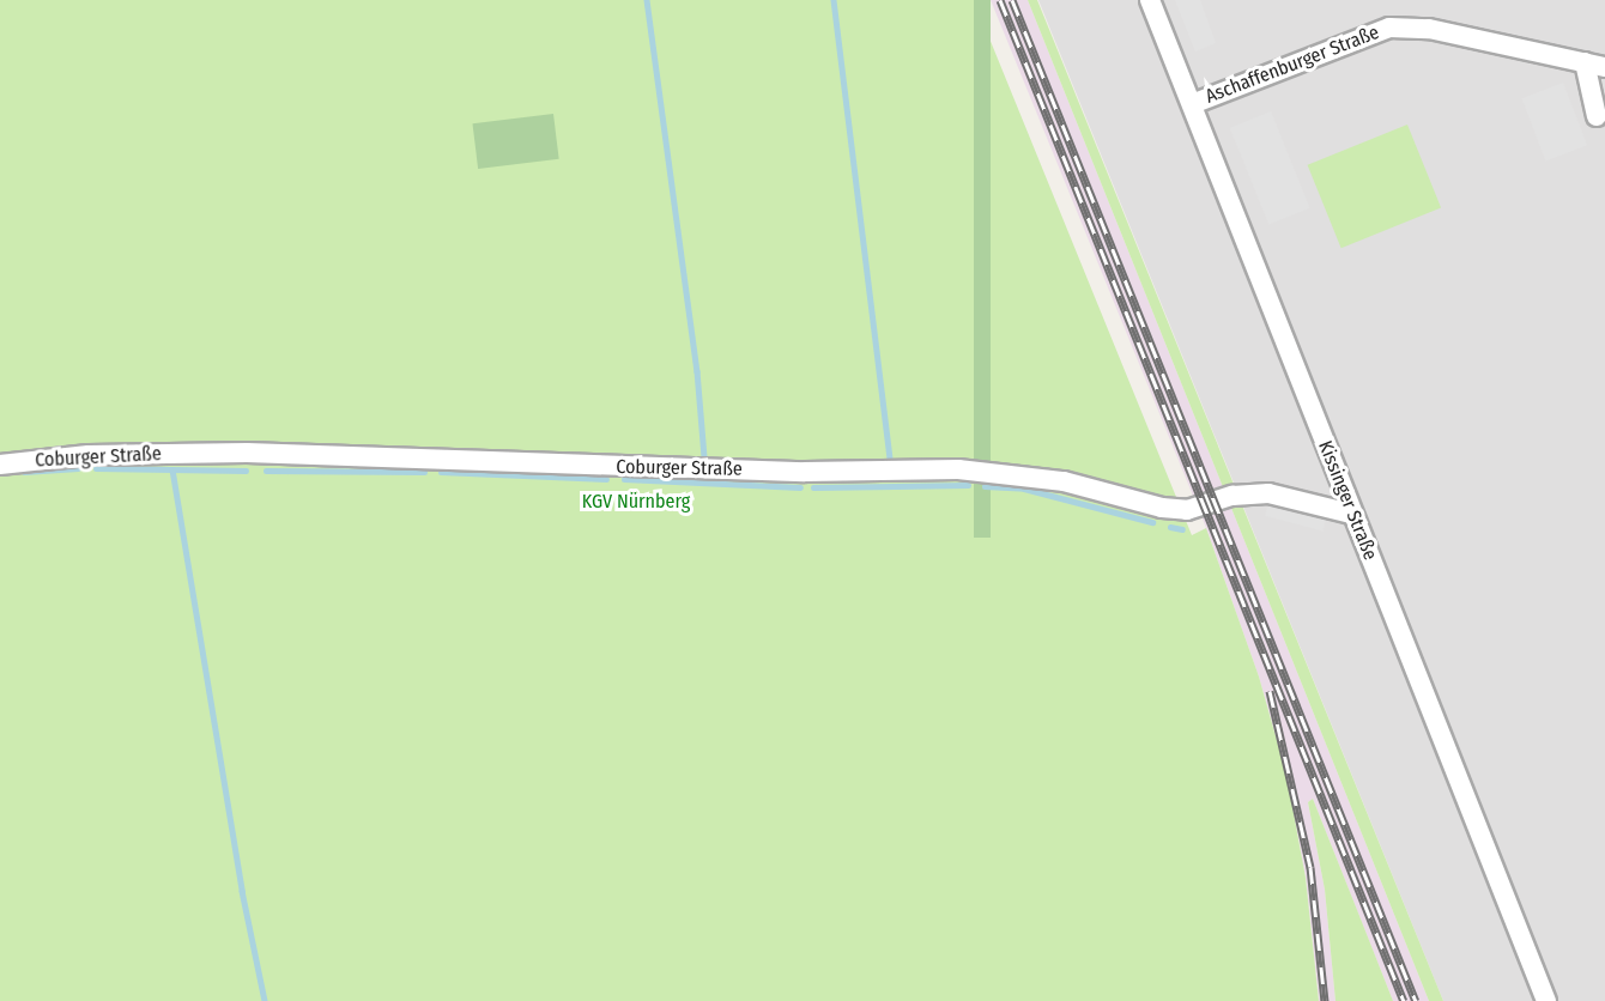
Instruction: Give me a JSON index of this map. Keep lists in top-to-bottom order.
{
  "streets": {
    "street": ["Aschaffenburger Straße", "Coburger Straße", "Kissinger Straße"]
  },
  "crossings": [
    ["Aschaffenburger Straße", "Kissinger Straße"],
    ["Coburger Straße", "Kissinger Straße"]
  ],
  "parks": ["KGV Nürnberg"]
}
